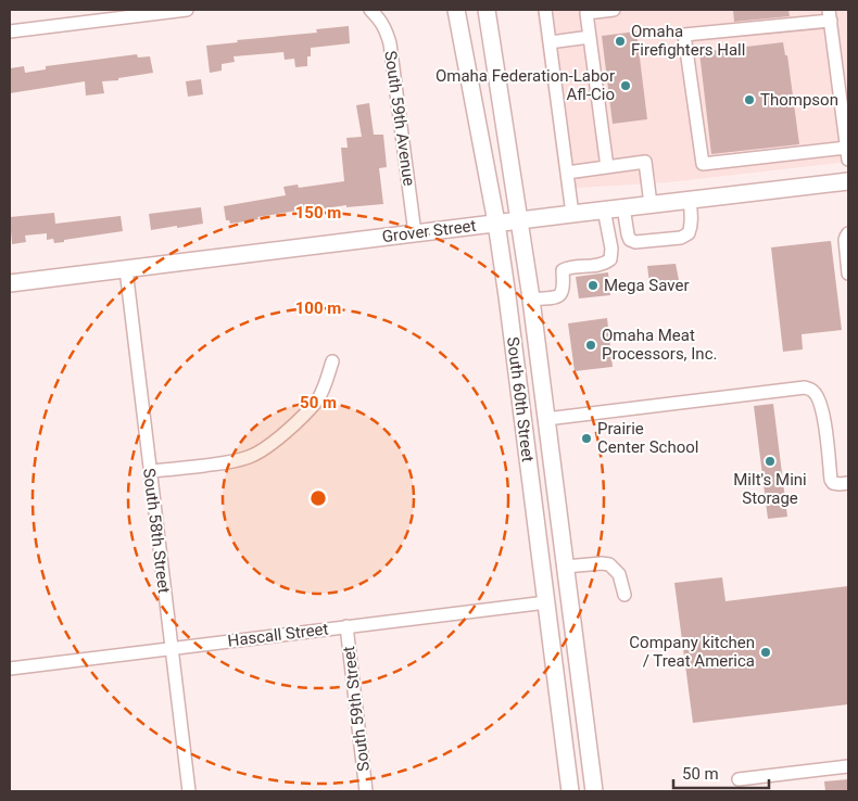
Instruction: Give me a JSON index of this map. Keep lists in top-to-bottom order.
{
  "streets": {
    "main road": ["Grover Street", "South 60th Street"],
    "street": [
      "South 59th Avenue",
      "South 58th Street",
      "Hascall Street",
      "South 59th Street"
    ]
  },
  "crossings": [
    ["South 59th Avenue", "Grover Street"],
    ["Grover Street", "South 60th Street"],
    ["Grover Street", "South 58th Street"],
    ["South 60th Street", "Hascall Street"],
    ["South 58th Street", "Hascall Street"],
    ["Hascall Street", "South 59th Street"]
  ],
  "places": [
    "Omaha Firefighters Hall",
    "Omaha Federation-Labor Afl-Cio",
    "Thompson",
    "Mega Saver",
    "Omaha Meat Processors, Inc.",
    "Prairie Center School",
    "Milt's Mini Storage",
    "Company kitchen / Treat America"
  ],
  "scale_bar": "50 m",
  "rings": ["150 m", "100 m", "50 m"]
}
